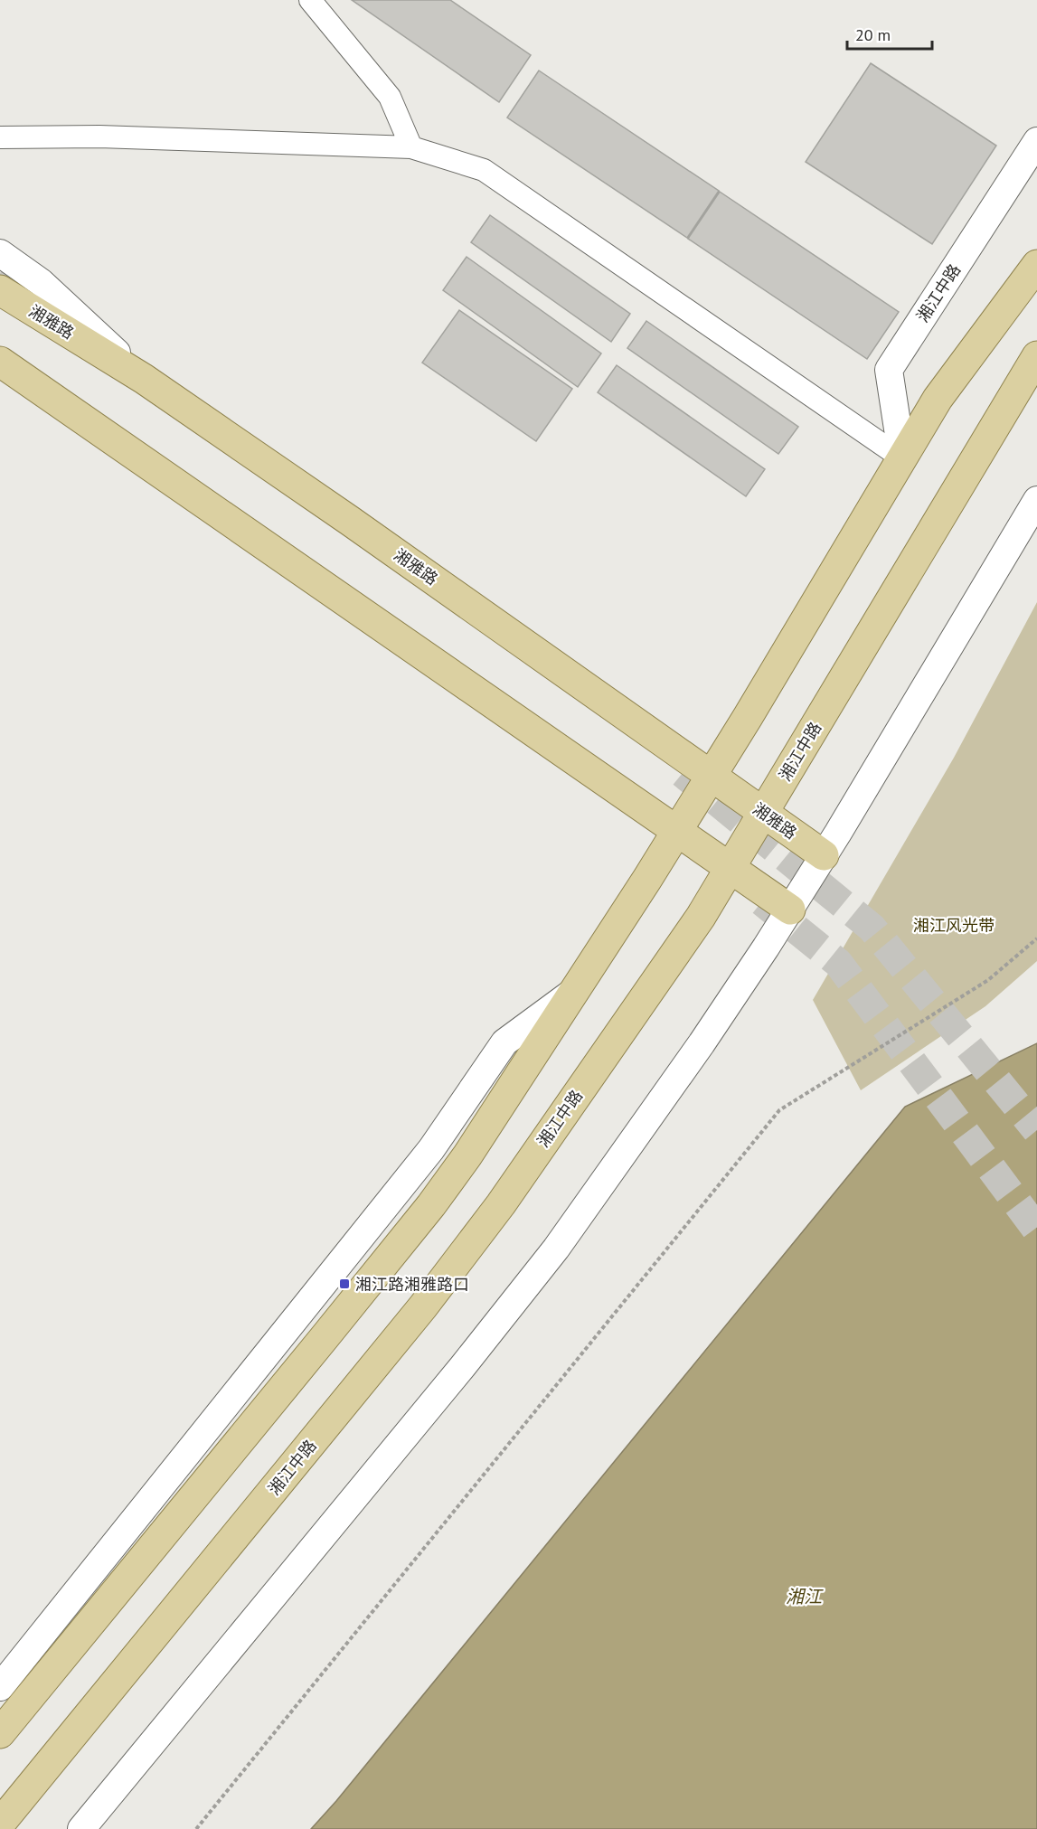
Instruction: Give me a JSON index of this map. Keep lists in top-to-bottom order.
{
  "streets": {
    "main road": ["湘江中路", "湘雅路"]
  },
  "crossings": [
    ["湘江中路", "湘雅路"]
  ],
  "water": ["湘江"],
  "parks": ["湘江风光带"],
  "places": {
    "transit": ["湘江路湘雅路口"]
  },
  "scale_bar": "20 m"
}
